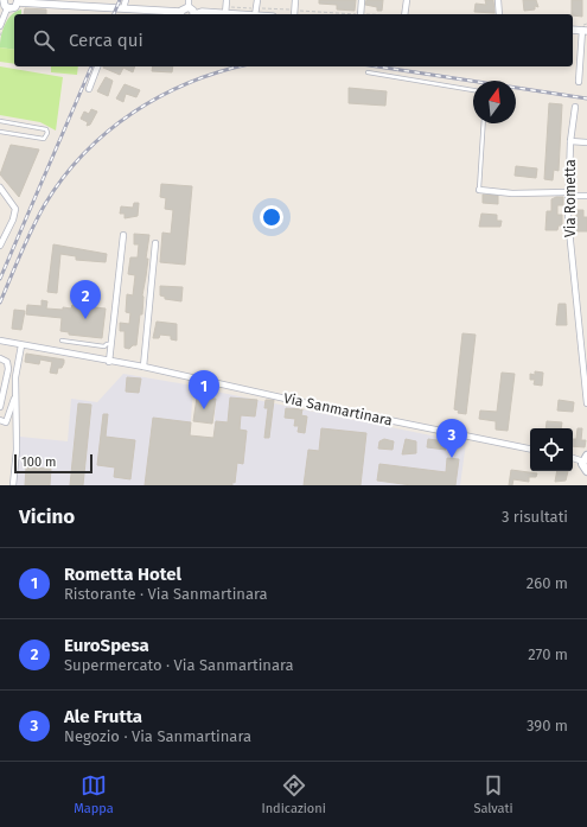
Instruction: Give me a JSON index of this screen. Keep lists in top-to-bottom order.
{
  "streets": {
    "street": ["Via Rometta", "Via Sanmartinara"]
  },
  "scale_bar": "100 m",
  "north": "top",
  "page": {
    "search": "Cerca qui",
    "pins": ["2", "1", "3"],
    "scale": "100 m",
    "heading": ["Vicino", "3 risultati"],
    "list": [
      {
        "mark": "1",
        "name": "Rometta Hotel",
        "note": "Ristorante · Via Sanmartinara",
        "value": "260 m"
      },
      {
        "mark": "2",
        "name": "EuroSpesa",
        "note": "Supermercato · Via Sanmartinara",
        "value": "270 m"
      },
      {
        "mark": "3",
        "name": "Ale Frutta",
        "note": "Negozio · Via Sanmartinara",
        "value": "390 m"
      }
    ],
    "nav": ["Mappa", "Indicazioni", "Salvati"]
  }
}
